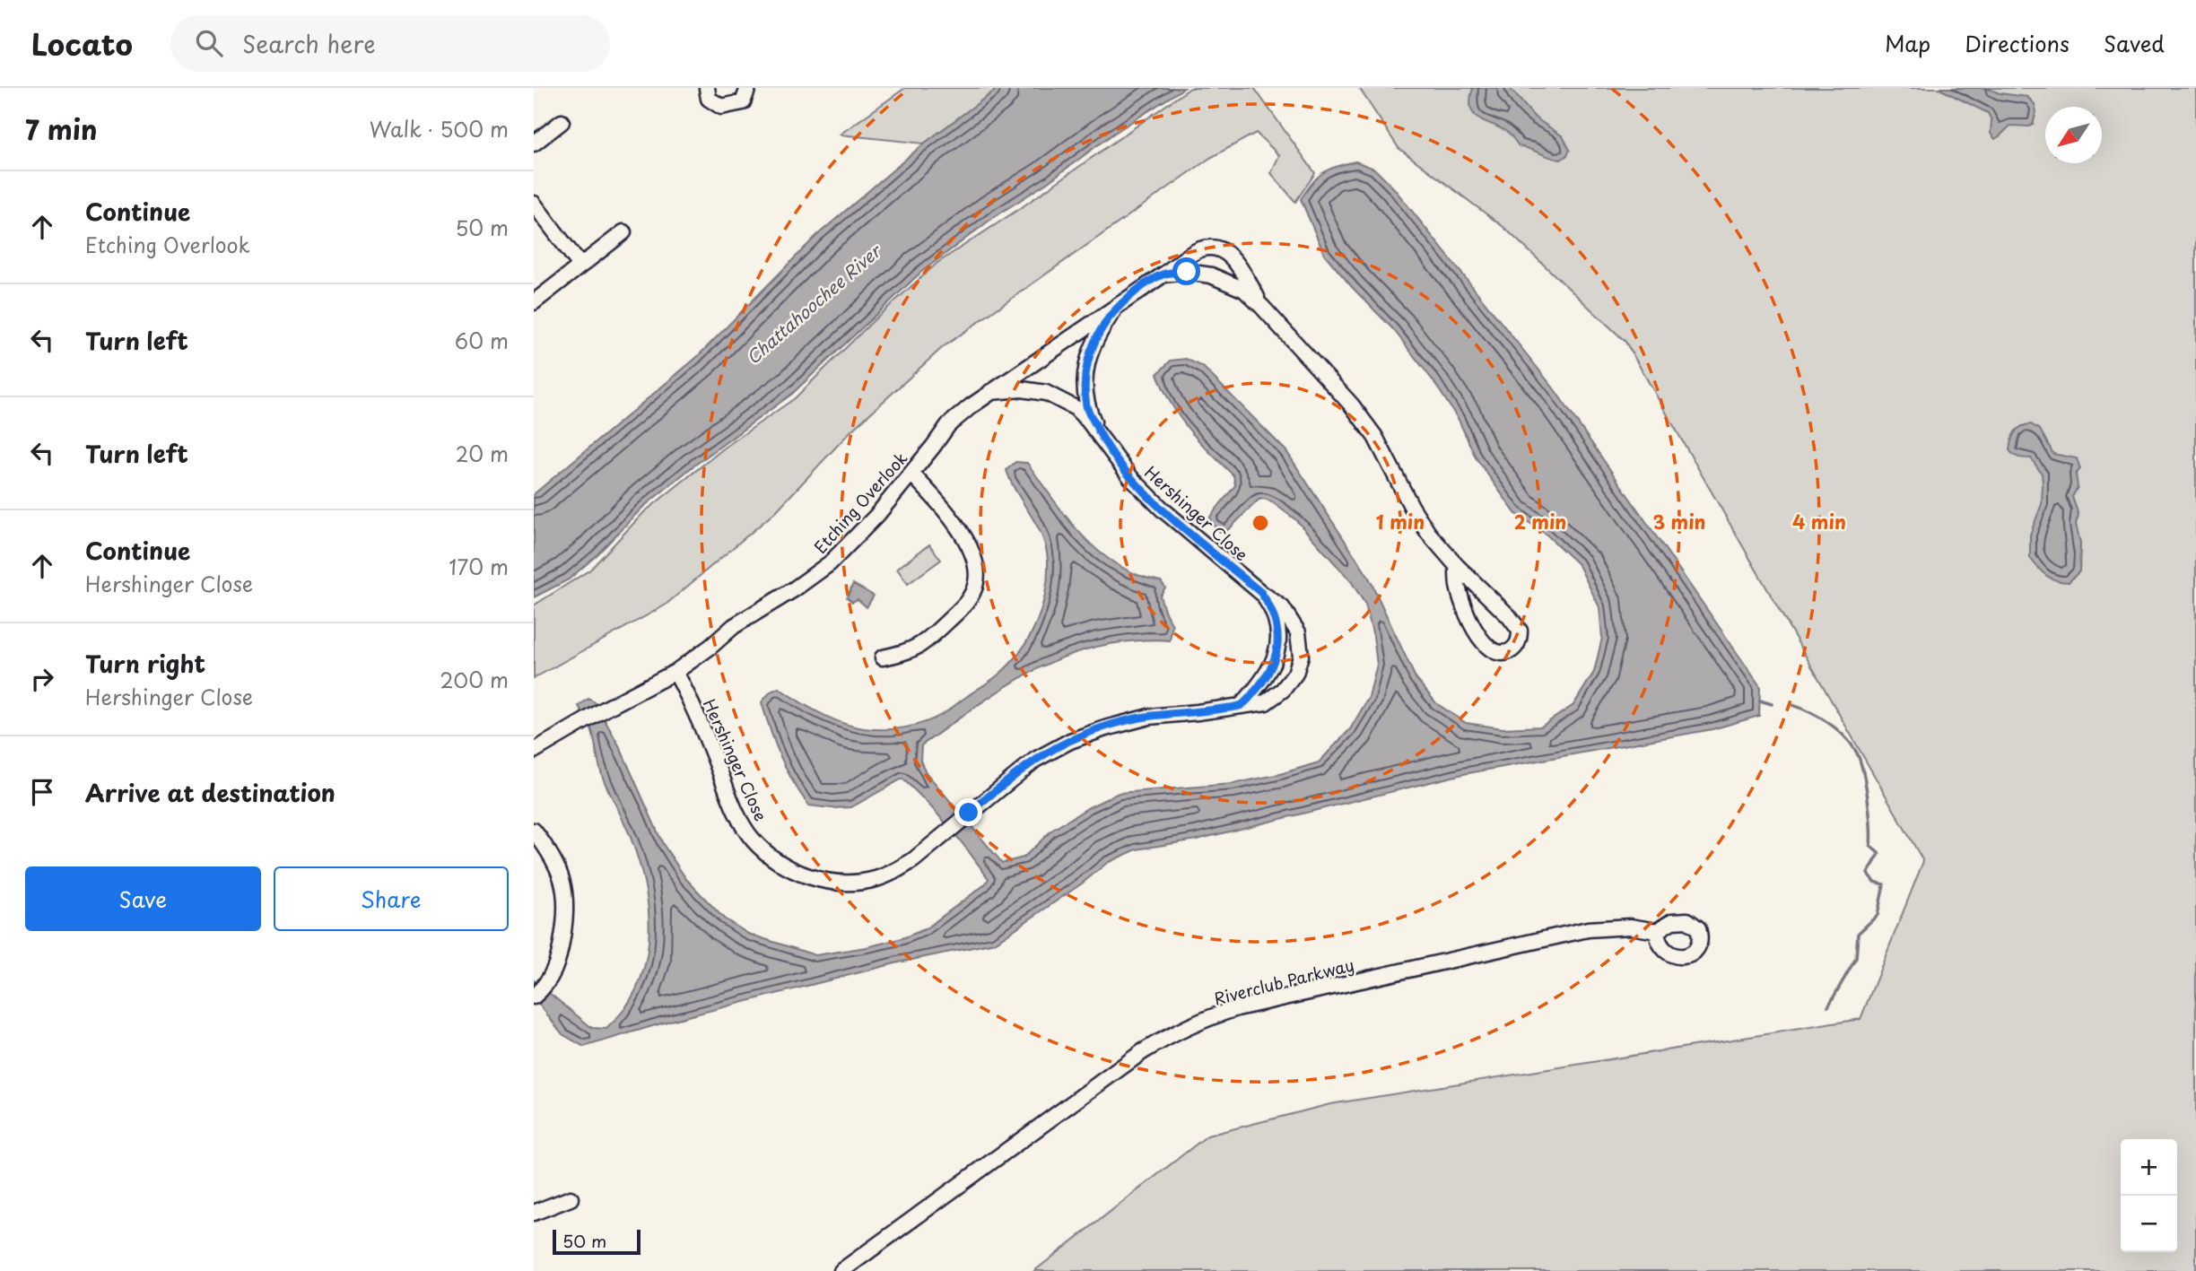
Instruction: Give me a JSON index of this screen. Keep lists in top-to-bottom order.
{
  "streets": {
    "street": ["Etching Overlook", "Hershinger Close", "Riverclub Parkway"]
  },
  "crossings": [
    ["Etching Overlook", "Hershinger Close"]
  ],
  "water": ["Chattahoochee River"],
  "scale_bar": "50 m",
  "north": "bottom left",
  "page": {
    "header": "Locato",
    "search": "Search here",
    "nav": ["Map", "Directions", "Saved"],
    "heading": ["7 min", "Walk · 500 m"],
    "list": [
      ["Continue", "Etching Overlook", "50 m"],
      ["Turn left", "60 m"],
      ["Turn left", "20 m"],
      ["Continue", "Hershinger Close", "170 m"],
      ["Turn right", "Hershinger Close", "200 m"],
      "Arrive at destination"
    ],
    "buttons": ["Save", "Share"],
    "map_buttons": ["+", "−"],
    "scale": "50 m"
  },
  "rings": [
    "1 min",
    "2 min",
    "3 min",
    "4 min"
  ]
}
